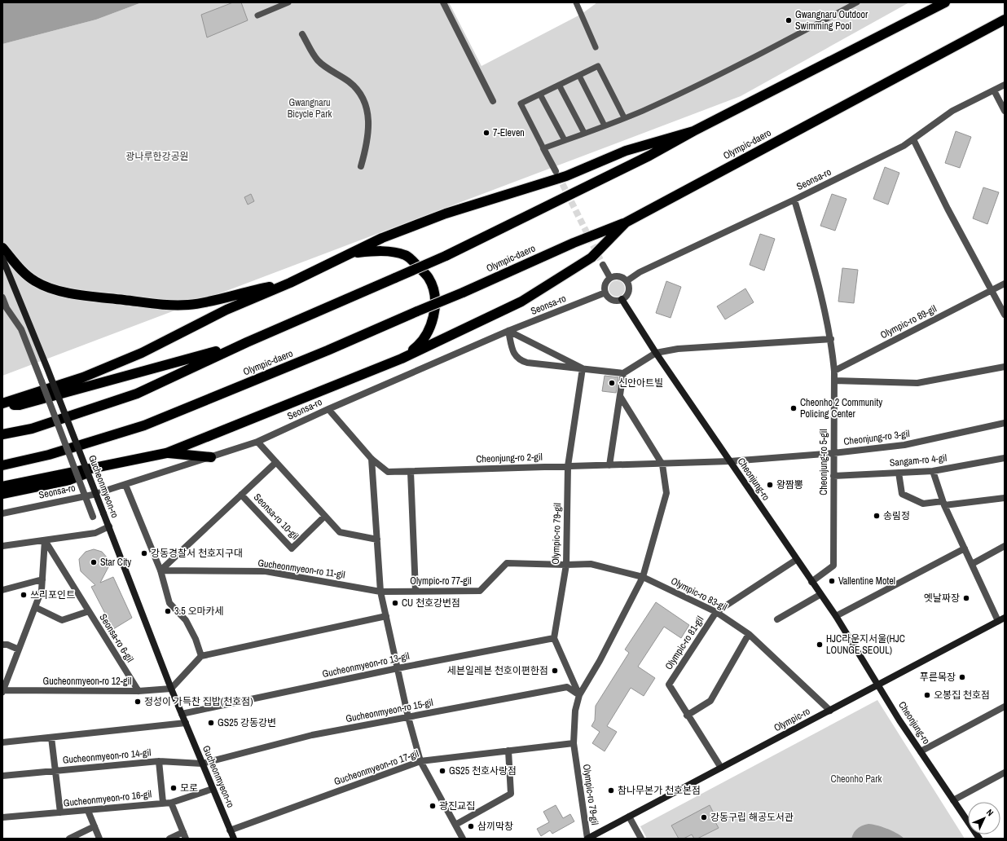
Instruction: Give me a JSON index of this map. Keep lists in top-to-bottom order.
{
  "streets": {
    "highway": ["Olympic-daero"],
    "main road": ["Cheonjung-ro", "Gucheonmyeon-ro", "Olympic-ro"],
    "street": [
      "Seonsa-ro",
      "Olympic-ro 89-gil",
      "Cheonjung-ro 3-gil",
      "Cheonjung-ro 2-gil",
      "Sangam-ro 4-gil",
      "Cheonjung-ro 5-gil",
      "Seonsa-ro 10-gil",
      "Olympic-ro 79-gil",
      "Gucheonmyeon-ro 11-gil",
      "Olympic-ro 77-gil",
      "Olympic-ro 83-gil",
      "Seonsa-ro 6-gil",
      "Olympic-ro 81-gil",
      "Gucheonmyeon-ro 13-gil",
      "Gucheonmyeon-ro 12-gil",
      "Gucheonmyeon-ro 15-gil",
      "Gucheonmyeon-ro 14-gil",
      "Gucheonmyeon-ro 17-gil",
      "Gucheonmyeon-ro 16-gil"
    ]
  },
  "crossings": [
    ["Seonsa-ro", "Cheonjung-ro 2-gil"],
    ["Seonsa-ro", "Cheonjung-ro 5-gil"],
    ["Seonsa-ro", "Cheonjung-ro"],
    ["Olympic-ro 89-gil", "Cheonjung-ro 5-gil"],
    ["Cheonjung-ro 3-gil", "Cheonjung-ro 2-gil"],
    ["Cheonjung-ro 3-gil", "Cheonjung-ro 5-gil"],
    ["Cheonjung-ro 3-gil", "Cheonjung-ro"],
    ["Cheonjung-ro 2-gil", "Cheonjung-ro"],
    ["Cheonjung-ro 2-gil", "Olympic-ro 79-gil"],
    ["Sangam-ro 4-gil", "Cheonjung-ro 5-gil"],
    ["Cheonjung-ro 5-gil", "Cheonjung-ro"],
    ["Cheonjung-ro", "Olympic-ro 81-gil"],
    ["Cheonjung-ro", "Olympic-ro"],
    ["Gucheonmyeon-ro", "Gucheonmyeon-ro 13-gil"],
    ["Gucheonmyeon-ro", "Gucheonmyeon-ro 12-gil"],
    ["Gucheonmyeon-ro", "Gucheonmyeon-ro 15-gil"],
    ["Gucheonmyeon-ro", "Gucheonmyeon-ro 14-gil"],
    ["Gucheonmyeon-ro", "Gucheonmyeon-ro 17-gil"],
    ["Gucheonmyeon-ro", "Gucheonmyeon-ro 16-gil"],
    ["Olympic-ro 79-gil", "Olympic-ro 77-gil"],
    ["Olympic-ro 79-gil", "Olympic-ro 83-gil"],
    ["Olympic-ro 79-gil", "Gucheonmyeon-ro 13-gil"],
    ["Olympic-ro 79-gil", "Gucheonmyeon-ro 15-gil"],
    ["Olympic-ro 79-gil", "Olympic-ro"],
    ["Olympic-ro 79-gil", "Gucheonmyeon-ro 17-gil"],
    ["Gucheonmyeon-ro 11-gil", "Olympic-ro 77-gil"],
    ["Olympic-ro 77-gil", "Olympic-ro 83-gil"],
    ["Olympic-ro 83-gil", "Olympic-ro 81-gil"],
    ["Olympic-ro 83-gil", "Olympic-ro"],
    ["Seonsa-ro 6-gil", "Gucheonmyeon-ro 12-gil"],
    ["Olympic-ro 81-gil", "Olympic-ro"],
    ["Gucheonmyeon-ro 15-gil", "Gucheonmyeon-ro 14-gil"],
    ["Gucheonmyeon-ro 14-gil", "Gucheonmyeon-ro 16-gil"]
  ],
  "parks": ["Gwangnaru Bicycle Park", "광나루한강공원", "Cheonho Park"],
  "places": [
    "Gwangnaru Outdoor Swimming Pool",
    "7-Eleven",
    "신안아트빌",
    "Cheonho 2 Community Policing Center",
    "왕짬뽕",
    "송림정",
    "강동경찰서 천호지구대",
    "Star City",
    "Vallentine Motel",
    "쓰리포인트",
    "옛날짜장",
    "CU 천호강변점",
    "3.5 오마카세",
    "HJC라운지서울(HJC LOUNGE SEOUL)",
    "세븐일레븐 천호이편한점",
    "푸른목장",
    "오봉집 천호점",
    "정성이 가득찬 집밥(천호점)",
    "GS25 강동강변",
    "GS25 천호사랑점",
    "모로",
    "참나무본가 천호본점",
    "광진교집",
    "강동구립 해공도서관",
    "삼끼막창"
  ],
  "north": "top right"
}
